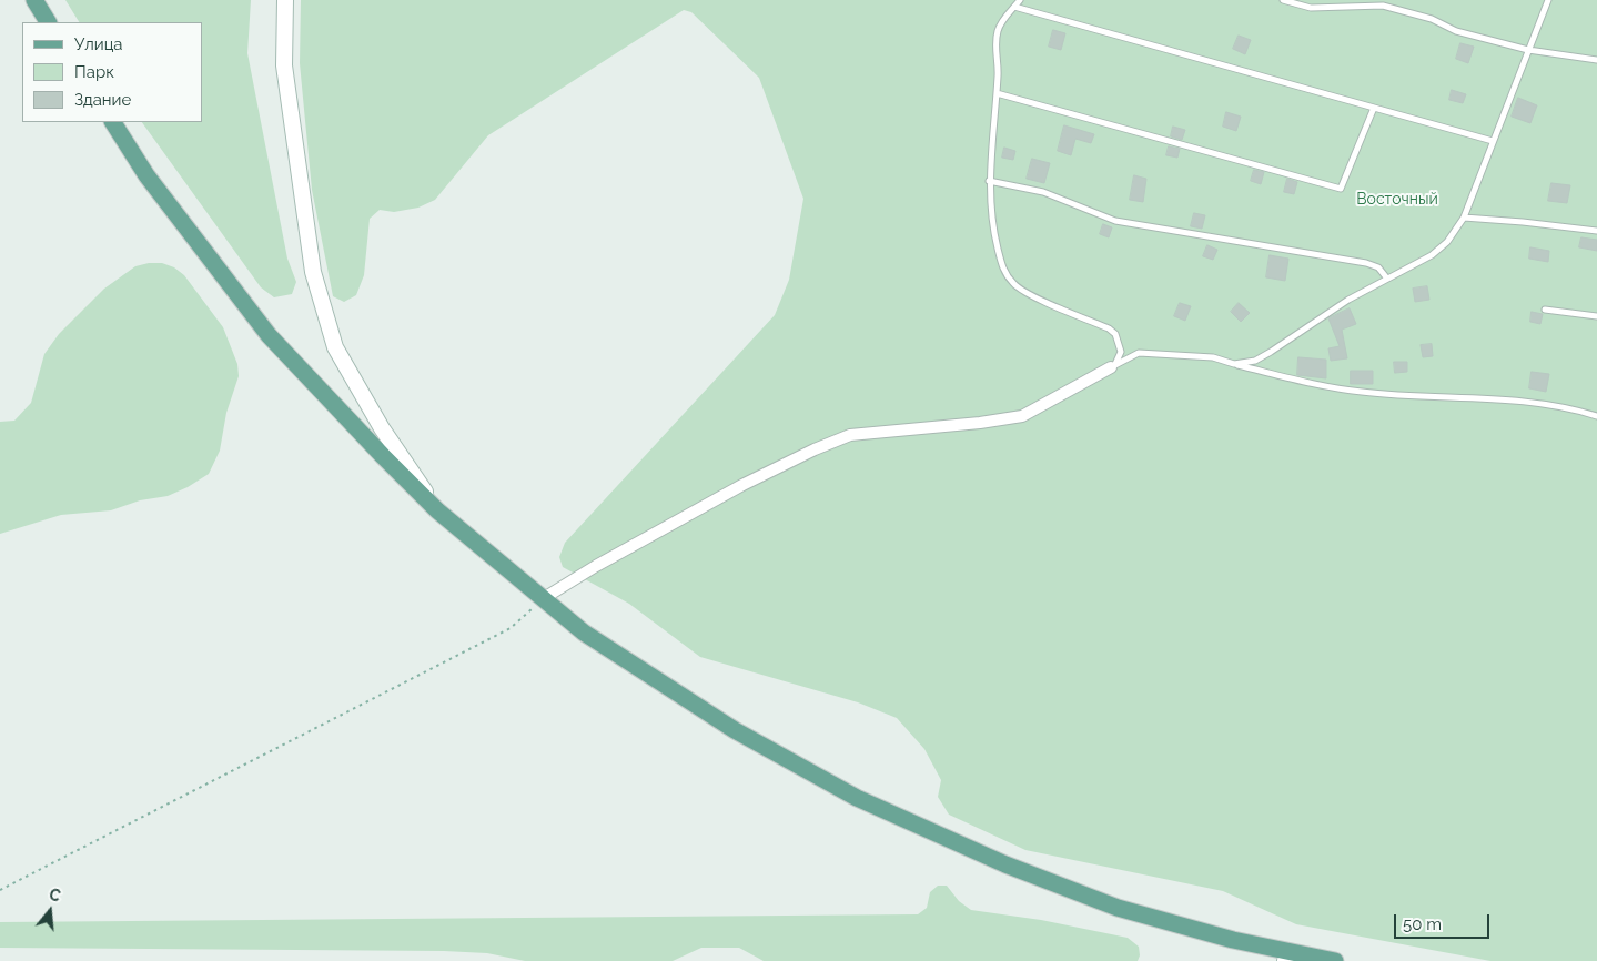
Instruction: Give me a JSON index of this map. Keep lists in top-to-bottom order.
{
  "parks": ["Восточный"],
  "legend": ["Улица", "Парк", "Здание"],
  "scale_bar": "50 m",
  "north": "top"
}
